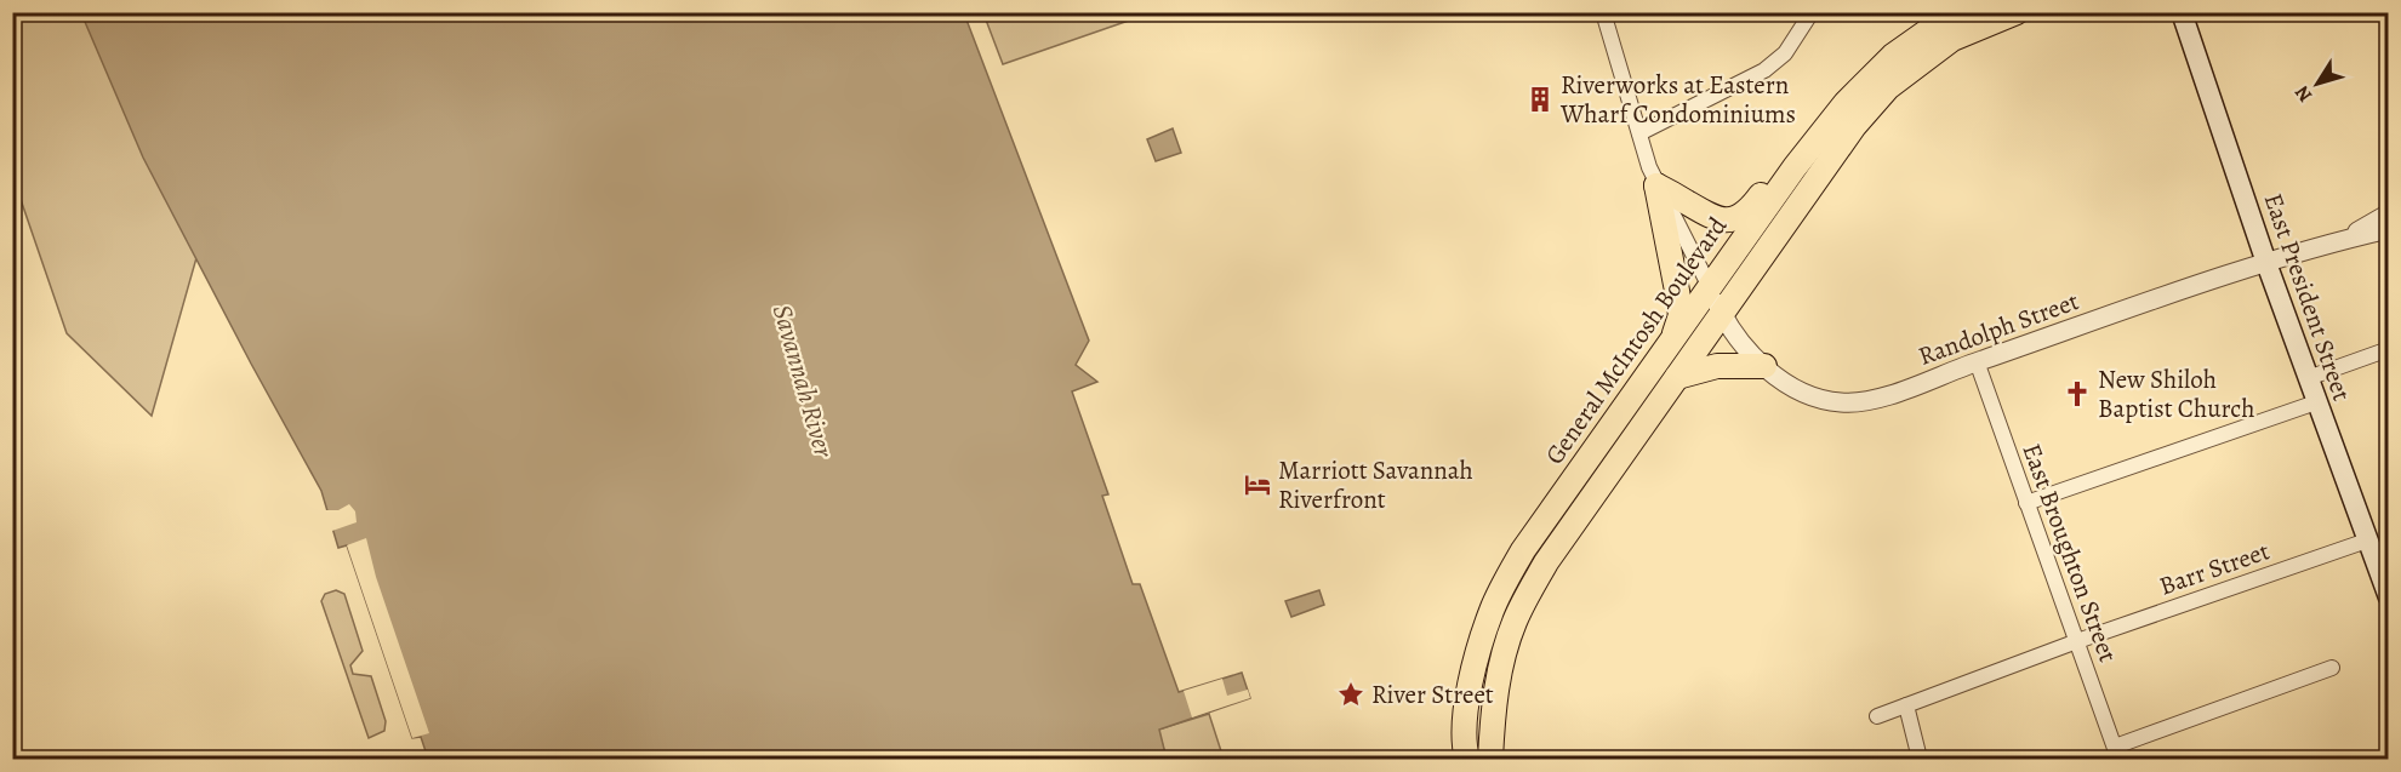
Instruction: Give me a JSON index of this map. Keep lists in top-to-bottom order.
{
  "streets": {
    "main road": ["East President Street", "General McIntosh Boulevard"],
    "street": ["Randolph Street", "East Broughton Street", "Barr Street"]
  },
  "crossings": [
    ["East President Street", "Randolph Street"],
    ["East President Street", "Barr Street"],
    ["Randolph Street", "General McIntosh Boulevard"],
    ["Randolph Street", "East Broughton Street"],
    ["East Broughton Street", "Barr Street"]
  ],
  "water": ["Savannah River"],
  "places": {
    "building": ["Riverworks at Eastern Wharf Condominiums"],
    "church": ["New Shiloh Baptist Church"],
    "hotel": ["Marriott Savannah Riverfront"],
    "place": ["River Street"]
  },
  "north": "bottom left"
}
